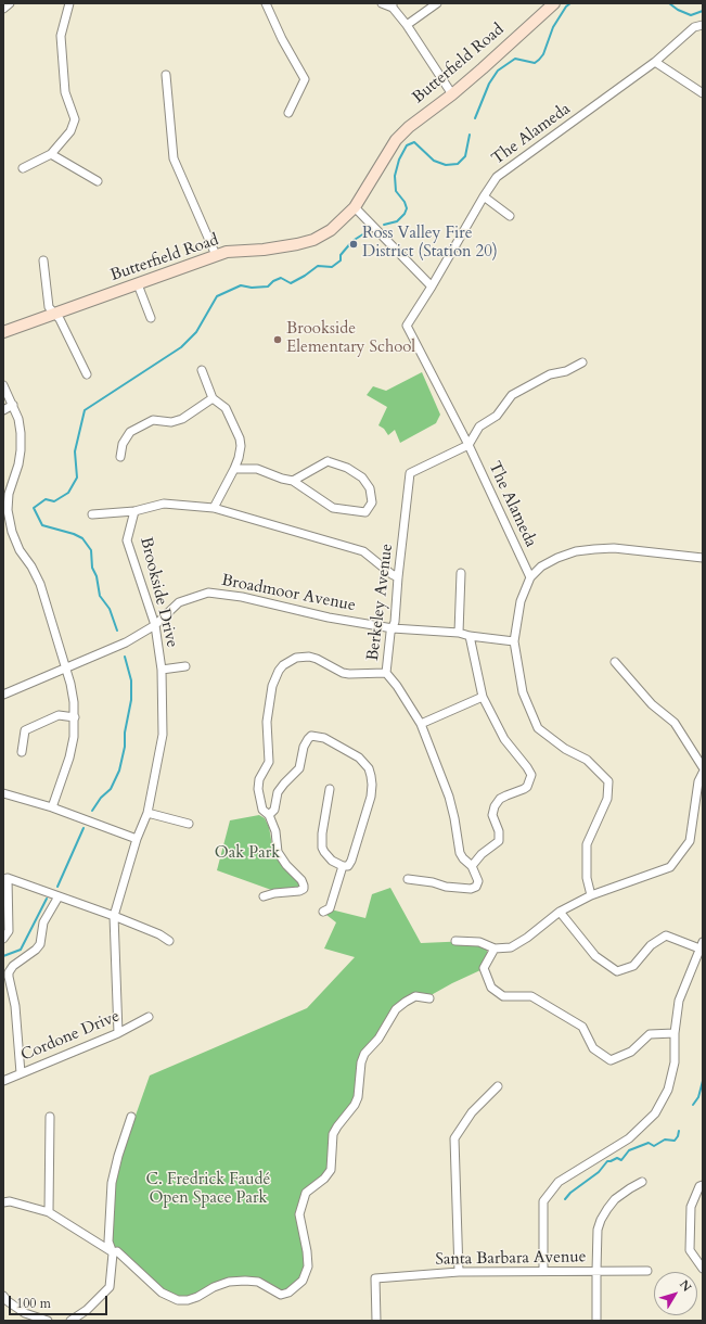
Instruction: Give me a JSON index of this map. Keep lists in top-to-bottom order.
{
  "streets": {
    "street": [
      "Butterfield Road",
      "The Alameda",
      "Brookside Drive",
      "Broadmoor Avenue",
      "Berkeley Avenue",
      "Cordone Drive",
      "Santa Barbara Avenue"
    ]
  },
  "crossings": [
    ["The Alameda", "Berkeley Avenue"],
    ["Brookside Drive", "Broadmoor Avenue"],
    ["Brookside Drive", "Cordone Drive"],
    ["Broadmoor Avenue", "Berkeley Avenue"]
  ],
  "parks": ["Oak Park", "C. Fredrick Faudé Open Space Park"],
  "places": ["Ross Valley Fire District (Station 20)", "Brookside Elementary School"],
  "scale_bar": "100 m",
  "north": "top right"
}
